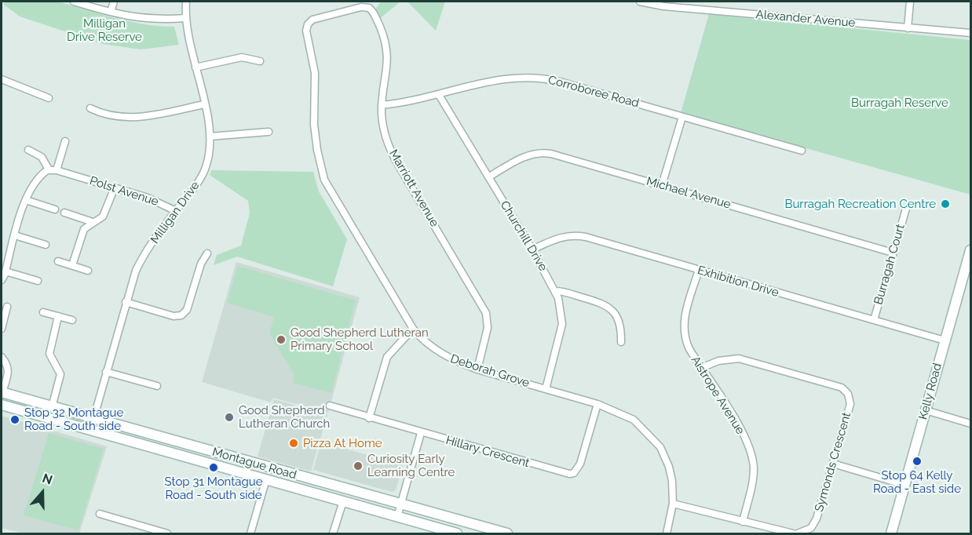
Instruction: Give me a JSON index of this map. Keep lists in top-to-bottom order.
{
  "streets": {
    "main road": ["Kelly Road", "Montague Road"],
    "street": [
      "Alexander Avenue",
      "Corroboree Road",
      "Marriott Avenue",
      "Polst Avenue",
      "Michael Avenue",
      "Milligan Drive",
      "Churchill Drive",
      "Burragah Court",
      "Exhibition Drive",
      "Deborah Grove",
      "Aistrope Avenue",
      "Hillary Crescent",
      "Symonds Crescent"
    ]
  },
  "crossings": [
    ["Corroboree Road", "Marriott Avenue"],
    ["Corroboree Road", "Churchill Drive"],
    ["Marriott Avenue", "Deborah Grove"],
    ["Polst Avenue", "Milligan Drive"],
    ["Michael Avenue", "Churchill Drive"],
    ["Michael Avenue", "Burragah Court"],
    ["Milligan Drive", "Montague Road"],
    ["Churchill Drive", "Exhibition Drive"],
    ["Churchill Drive", "Deborah Grove"],
    ["Burragah Court", "Exhibition Drive"],
    ["Exhibition Drive", "Kelly Road"],
    ["Exhibition Drive", "Aistrope Avenue"],
    ["Deborah Grove", "Hillary Crescent"],
    ["Aistrope Avenue", "Symonds Crescent"]
  ],
  "parks": ["Milligan Drive Reserve", "Burragah Reserve"],
  "places": [
    "Burragah Recreation Centre",
    "Good Shepherd Lutheran Primary School",
    "Good Shepherd Lutheran Church",
    "Stop 32 Montague Road - South side",
    "Pizza At Home",
    "Stop 64 Kelly Road - East side",
    "Curiosity Early Learning Centre",
    "Stop 31 Montague Road - South side"
  ],
  "north": "top"
}
